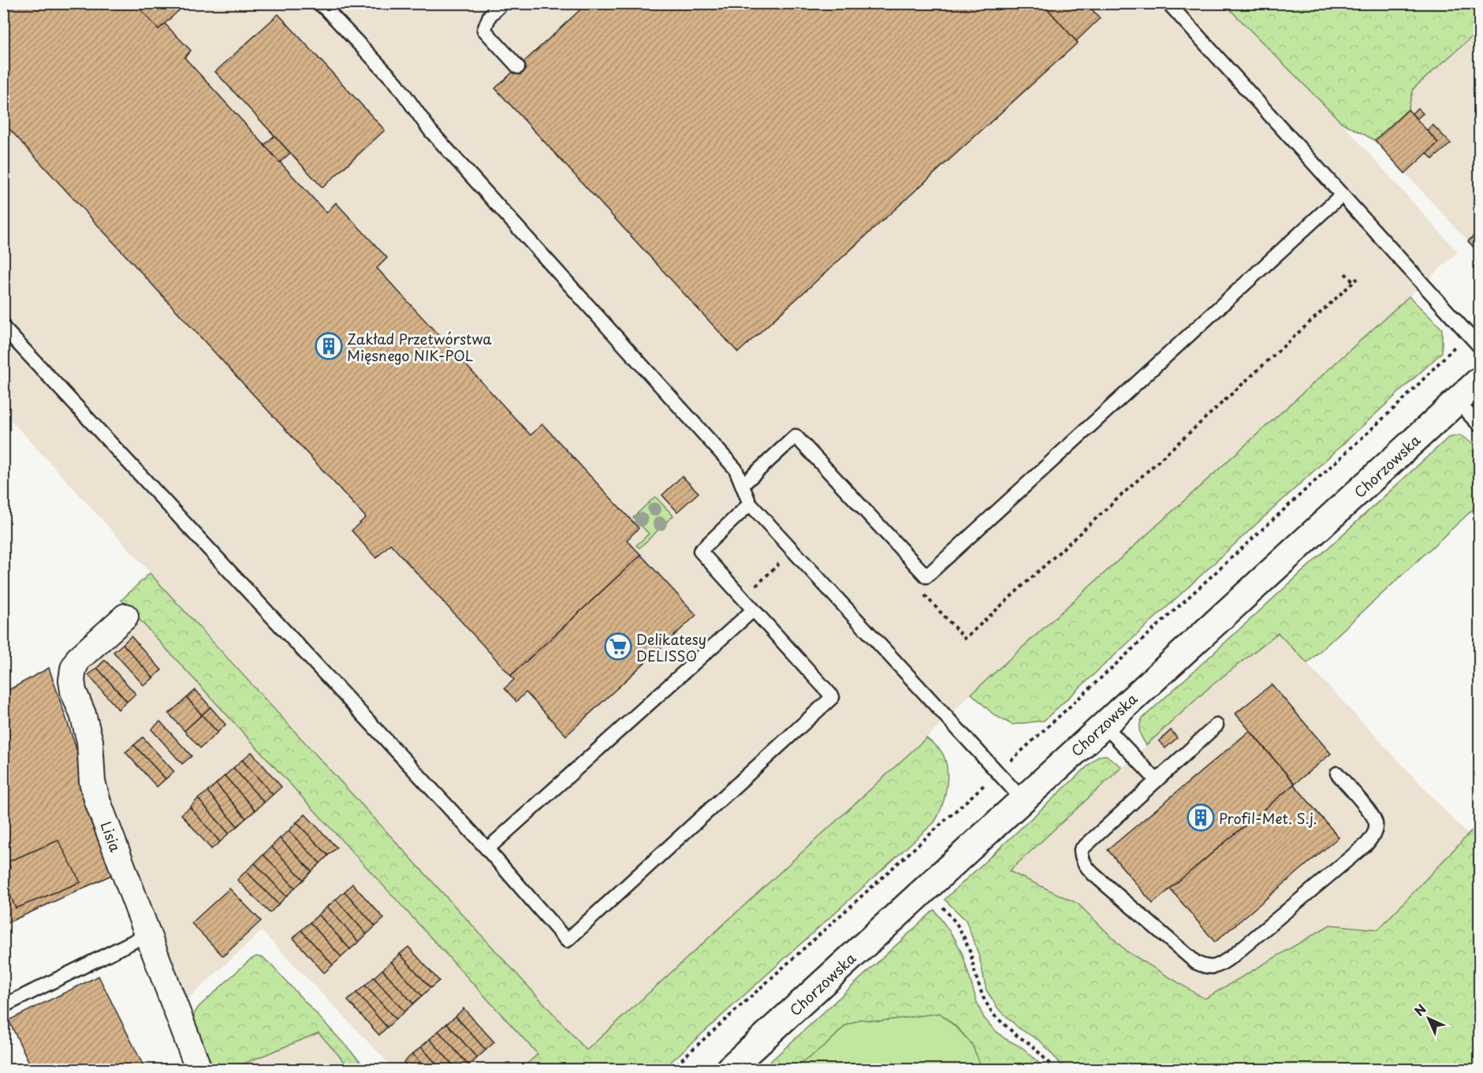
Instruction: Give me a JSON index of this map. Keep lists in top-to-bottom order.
{
  "streets": {
    "street": ["Chorzowska", "Lisia"]
  },
  "places": {
    "building": ["Zakład Przetwórstwa Mięsnego NIK-POL", "Profil-Met. S.j."],
    "supermarket": ["Delikatesy DELISSO"]
  },
  "north": "top left"
}
